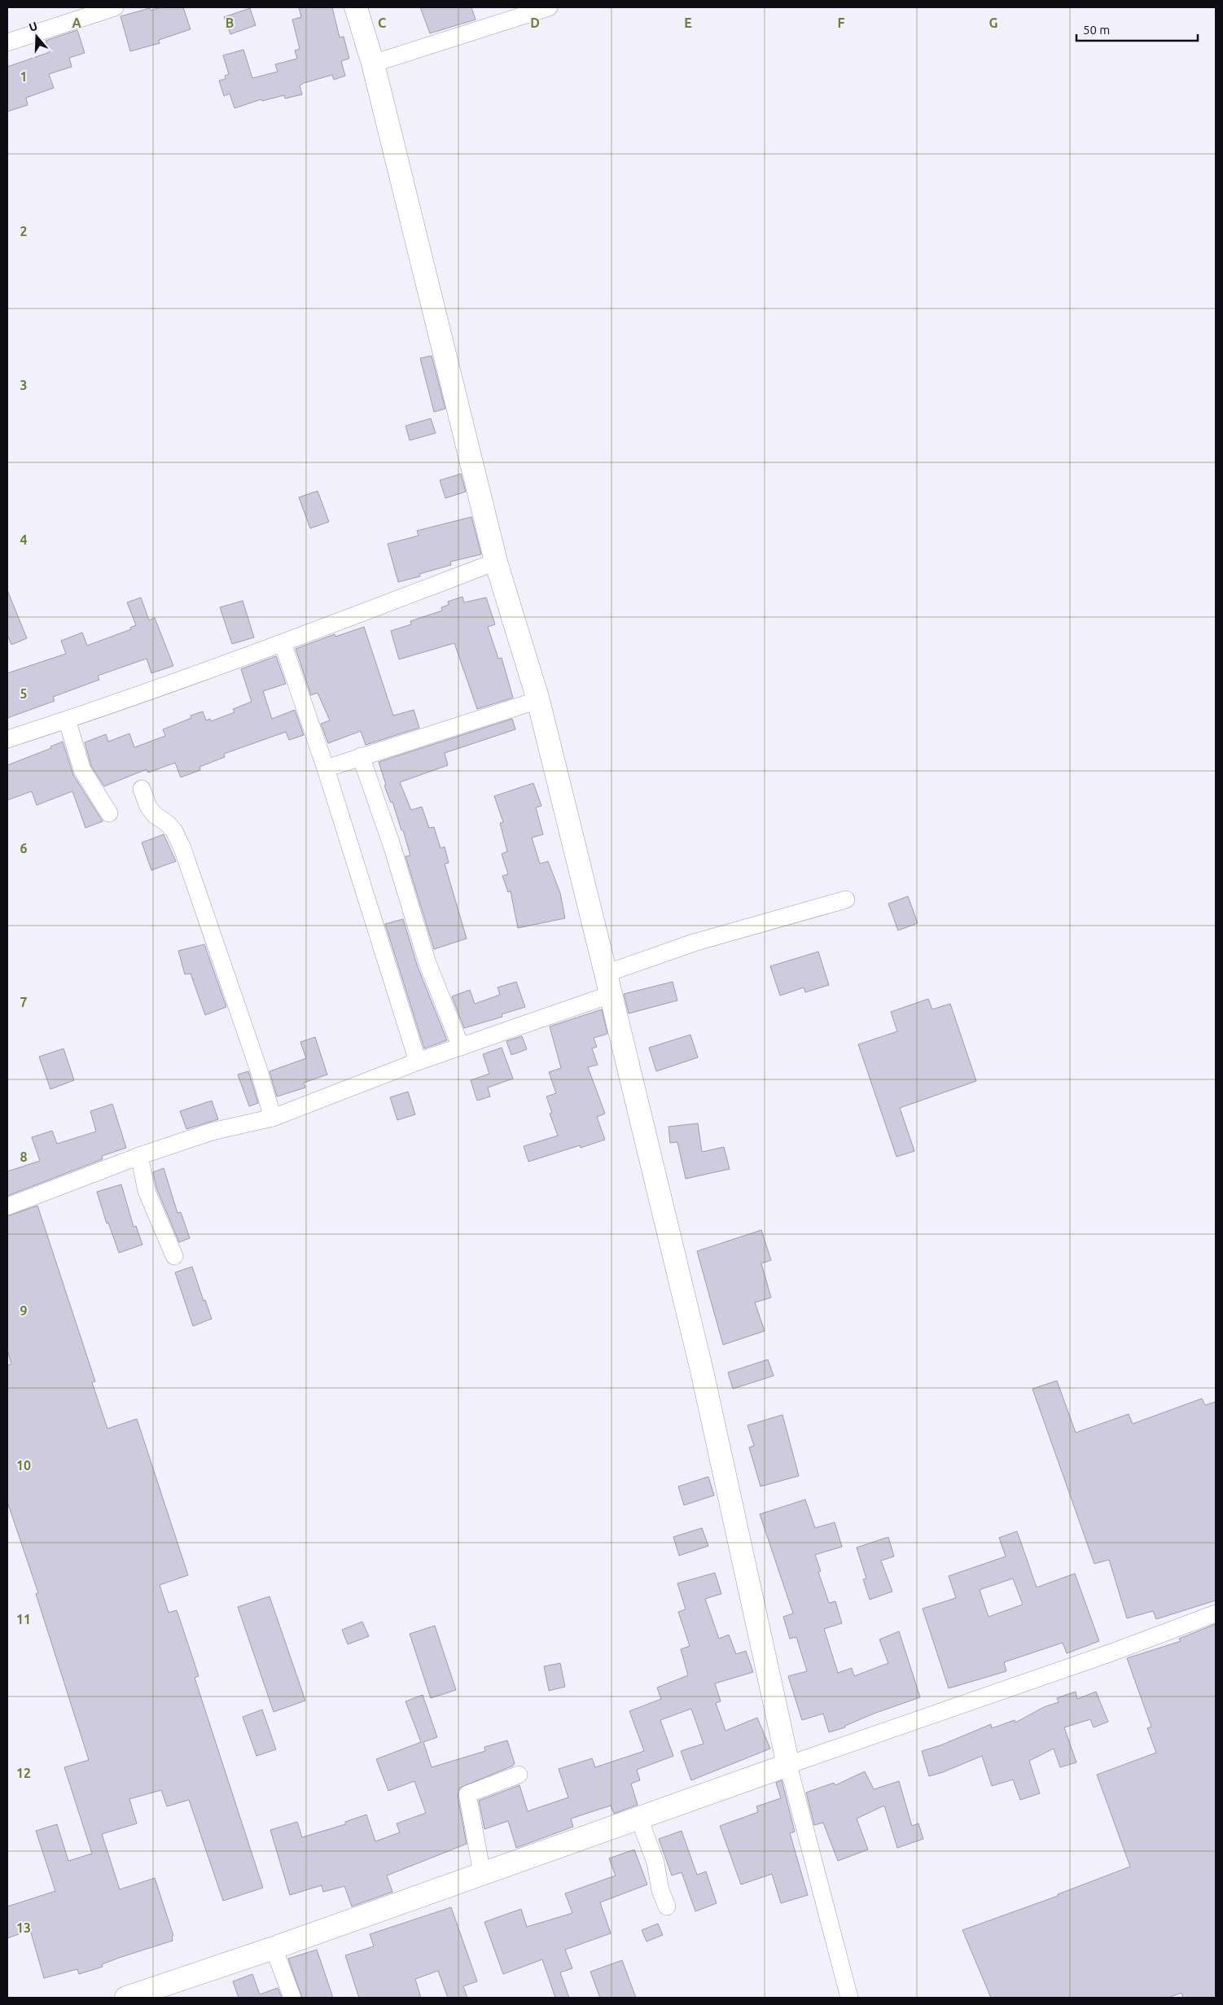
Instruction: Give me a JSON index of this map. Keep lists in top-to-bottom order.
{
  "scale_bar": "50 m",
  "north": "top",
  "grid": {
    "columns": [
      "A",
      "B",
      "C",
      "D",
      "E",
      "F",
      "G"
    ],
    "rows": [
      "1",
      "2",
      "3",
      "4",
      "5",
      "6",
      "7",
      "8",
      "9",
      "10",
      "11",
      "12",
      "13"
    ]
  }
}
